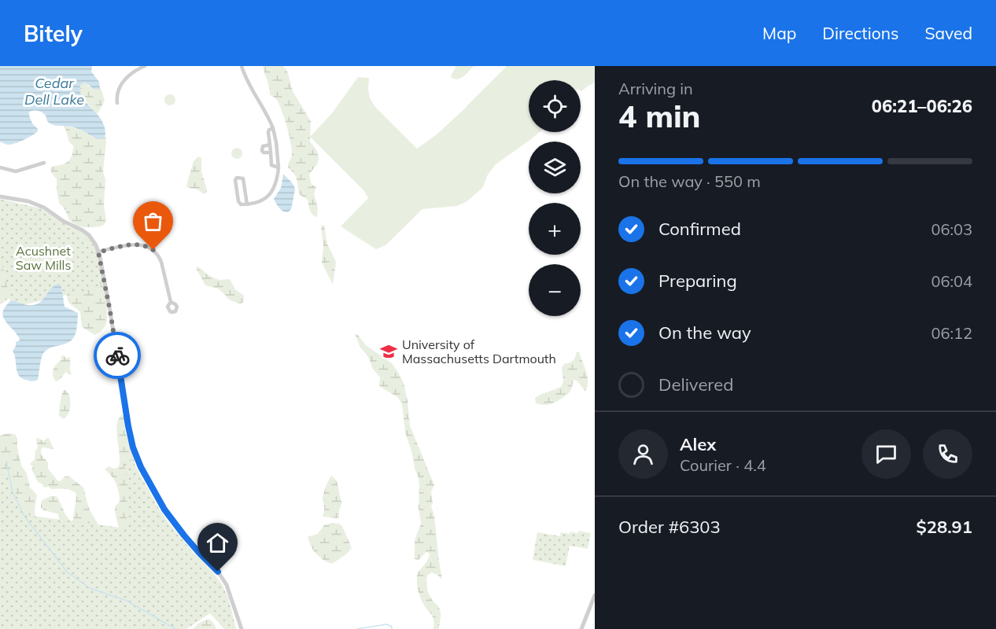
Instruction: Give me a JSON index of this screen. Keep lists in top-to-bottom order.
{
  "water": ["Cedar Dell Lake"],
  "parks": ["Acushnet Saw Mills"],
  "places": {
    "school or university": ["University of Massachusetts Dartmouth"]
  },
  "page": {
    "header": "Bitely",
    "nav": ["Map", "Directions", "Saved"],
    "heading": ["4 min", "Arriving in", "06:21–06:26"],
    "panel": [
      "Alex",
      "Courier · 4.4",
      "Order #6303",
      "$28.91"
    ],
    "map_buttons": ["+", "−"],
    "bar": "On the way · 550 m",
    "list": [
      ["Confirmed", "06:03"],
      ["Preparing", "06:04"],
      ["On the way", "06:12"],
      "Delivered"
    ]
  }
}
